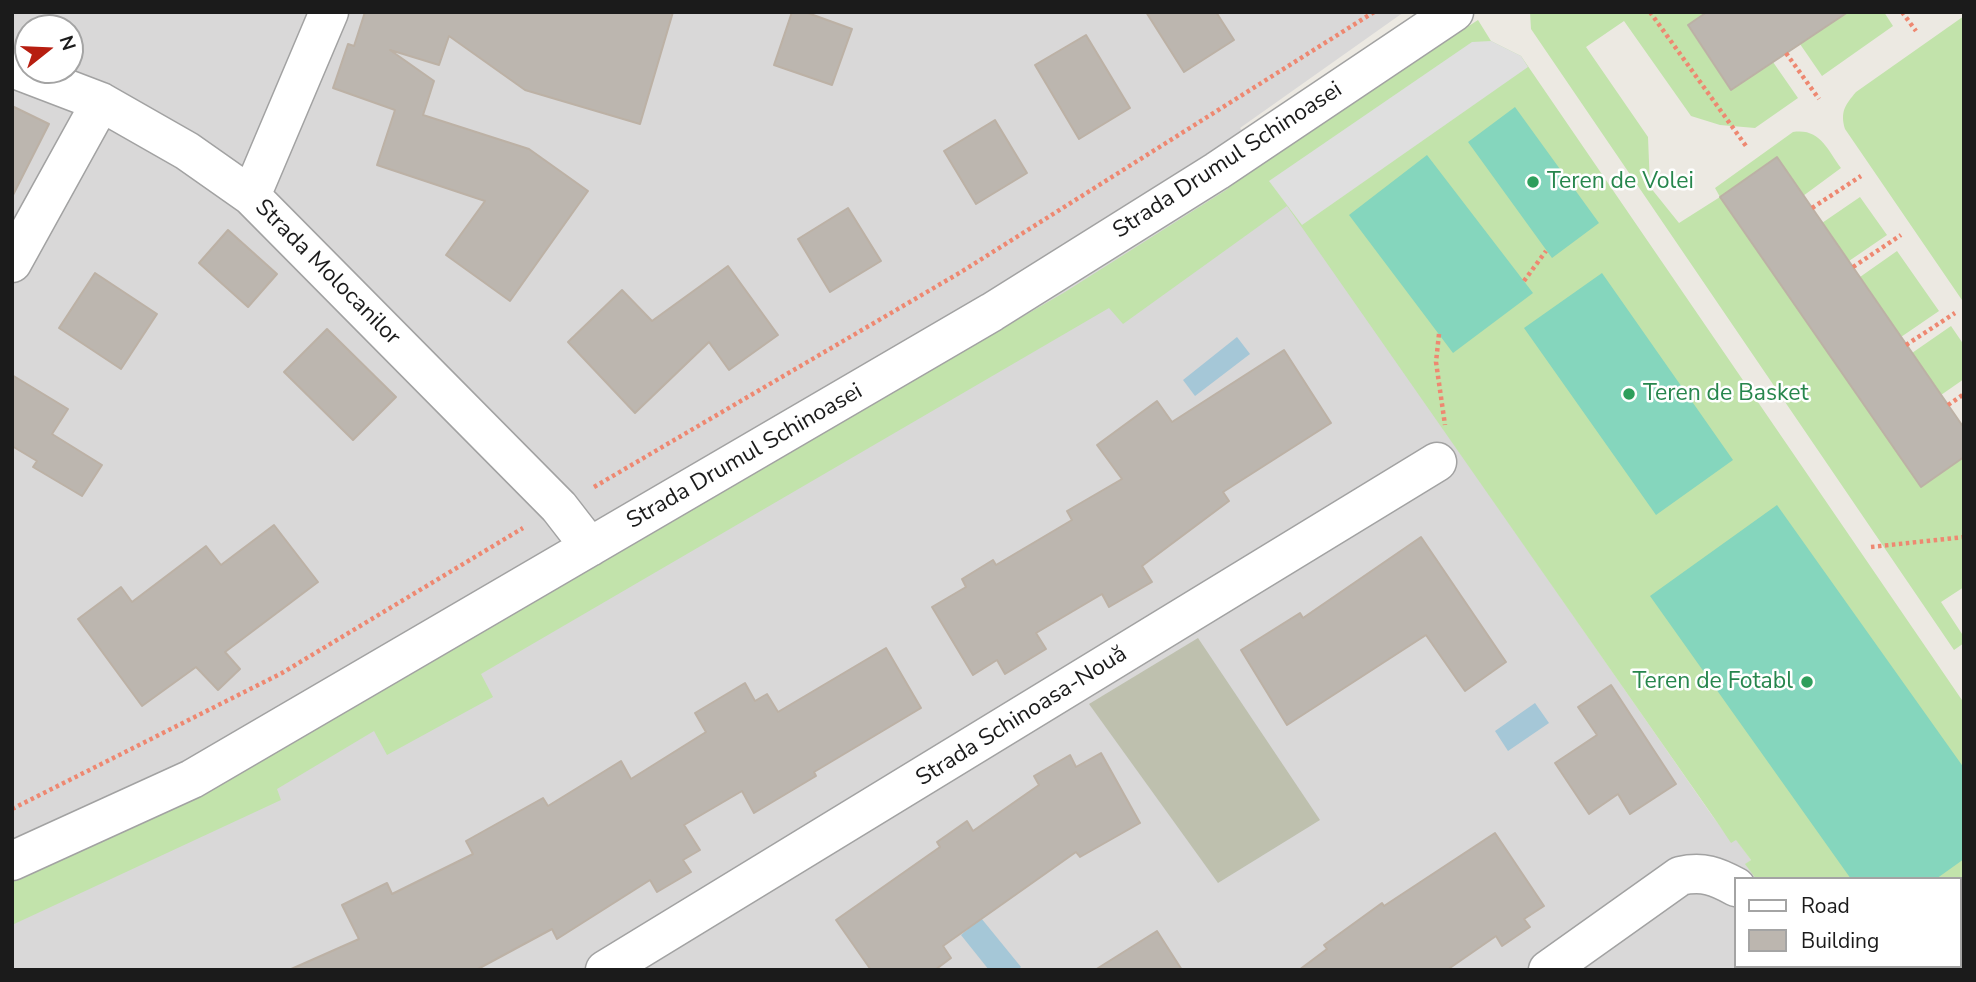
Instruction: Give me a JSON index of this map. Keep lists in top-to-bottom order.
{
  "streets": {
    "street": ["Strada Drumul Schinoasei", "Strada Molocanilor", "Strada Schinoasa-Nouă"]
  },
  "crossings": [
    ["Strada Drumul Schinoasei", "Strada Molocanilor"]
  ],
  "places": ["Teren de Volei", "Teren de Basket", "Teren de Fotabl"],
  "legend": ["Road", "Building"],
  "north": "right"
}
